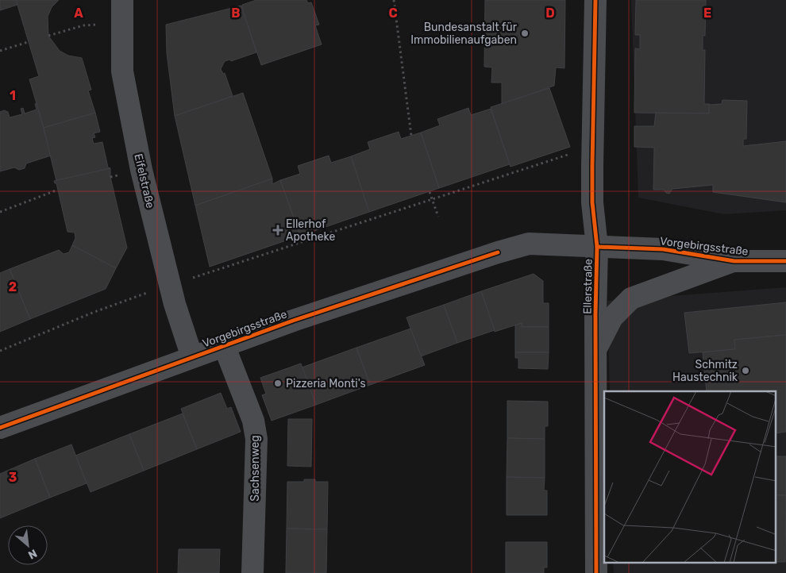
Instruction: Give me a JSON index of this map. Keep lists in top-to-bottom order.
{
  "streets": {
    "street": [
      "Eifelstraße",
      "Vorgebirgsstraße",
      "Ellerstraße",
      "Sachsenweg"
    ]
  },
  "crossings": [
    ["Eifelstraße", "Vorgebirgsstraße"],
    ["Vorgebirgsstraße", "Ellerstraße"],
    ["Vorgebirgsstraße", "Sachsenweg"]
  ],
  "places": {
    "other": ["Bundesanstalt für Immobilienaufgaben", "Schmitz Haustechnik", "Pizzeria Monti's"],
    "health": ["Ellerhof Apotheke"]
  },
  "north": "bottom right",
  "grid": {
    "columns": [
      "A",
      "B",
      "C",
      "D",
      "E"
    ],
    "rows": ["1", "2", "3"]
  }
}
